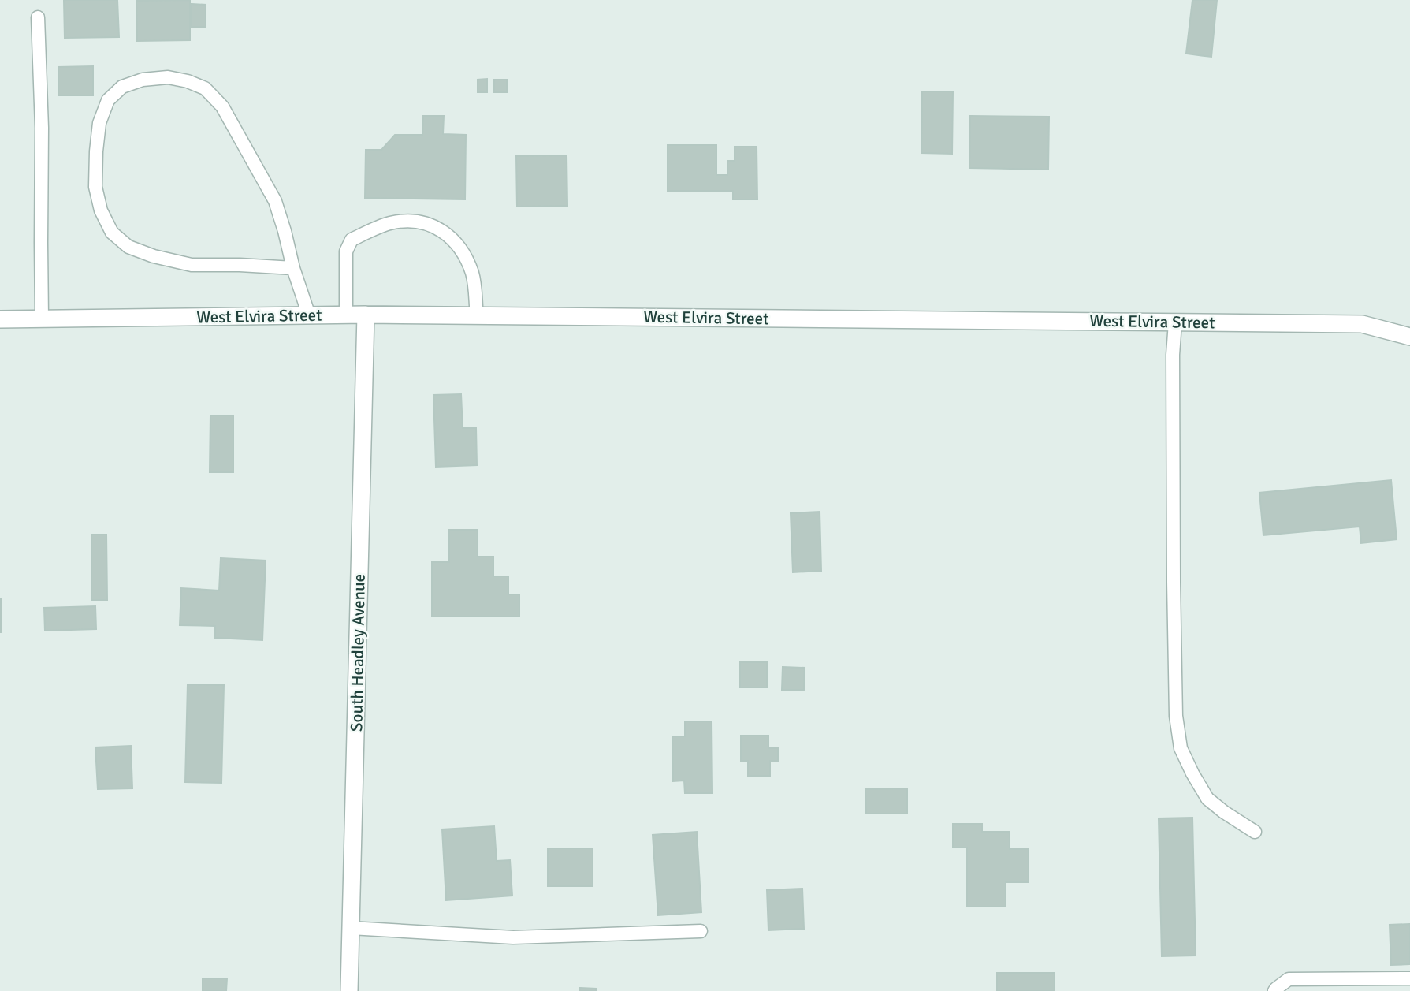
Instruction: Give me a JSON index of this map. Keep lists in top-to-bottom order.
{
  "streets": {
    "street": ["West Elvira Street", "South Headley Avenue"]
  },
  "crossings": [
    ["West Elvira Street", "South Headley Avenue"]
  ]
}
